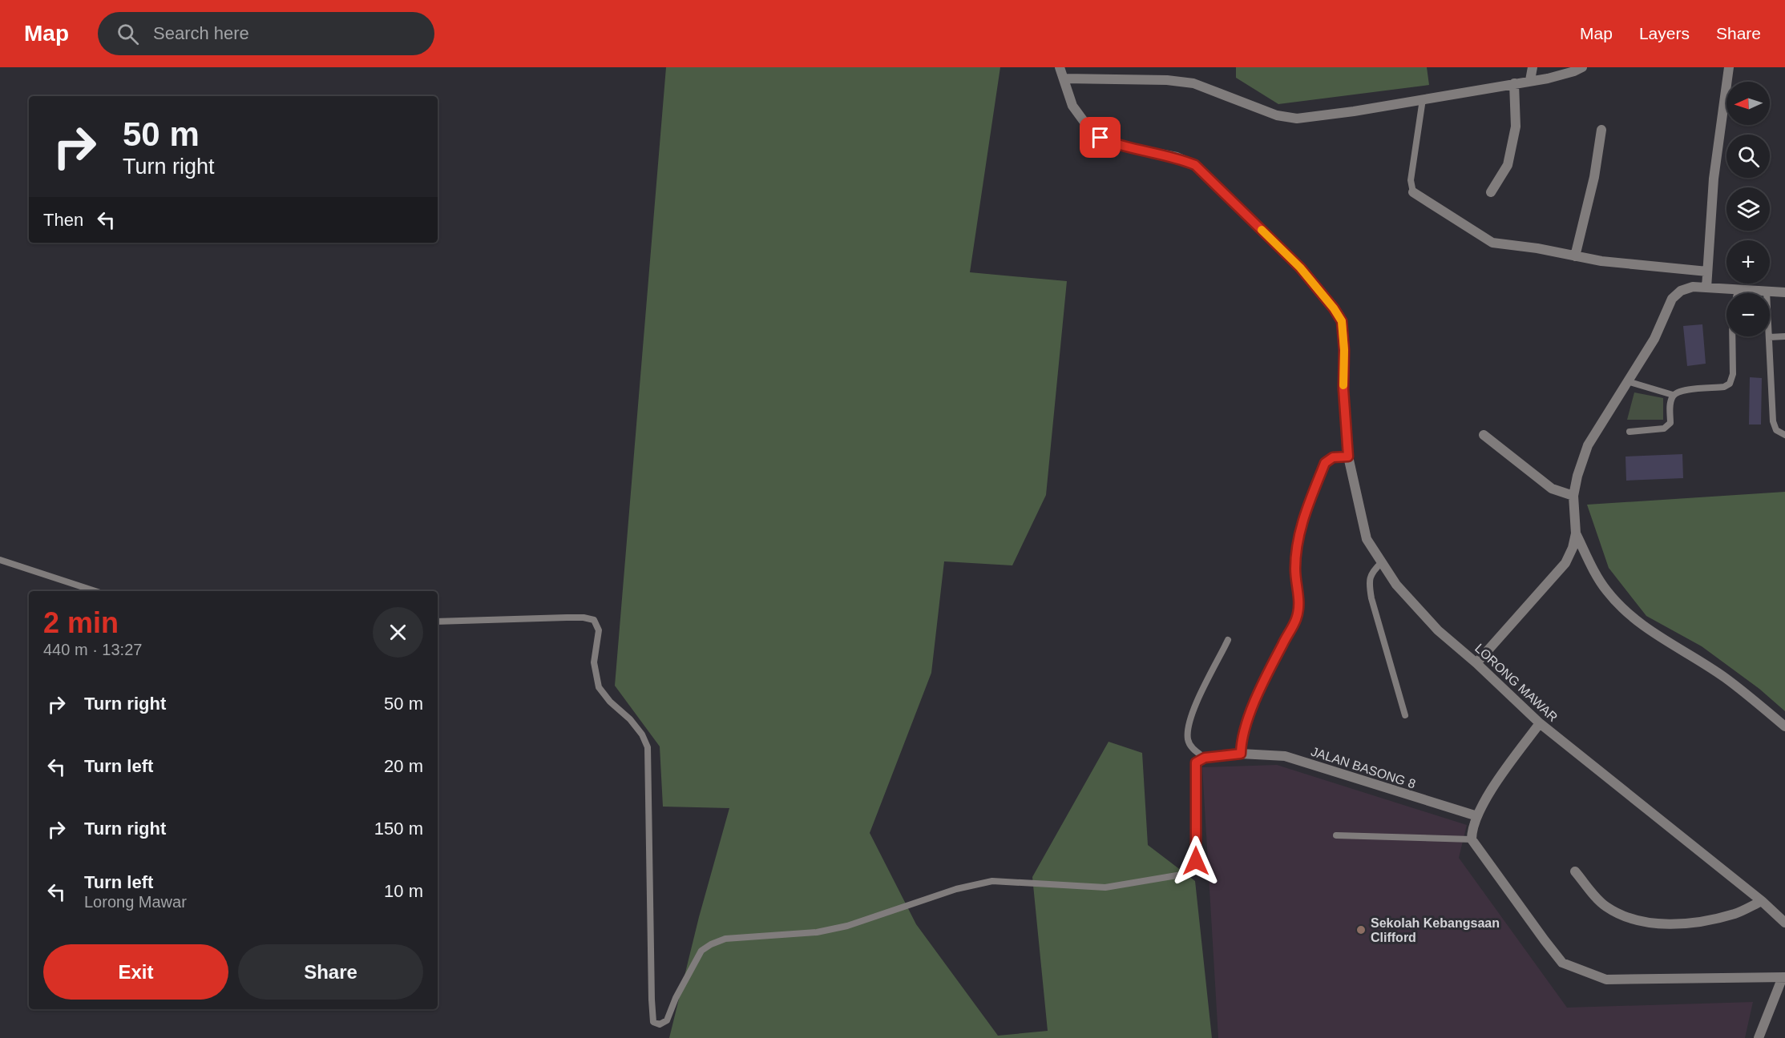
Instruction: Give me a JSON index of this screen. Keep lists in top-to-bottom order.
{
  "streets": {
    "street": ["LORONG MAWAR", "JALAN BASONG 8"]
  },
  "places": ["Sekolah Kebangsaan Clifford"],
  "north": "left",
  "page": {
    "header": "Map",
    "search": "Search here",
    "nav": ["Map", "Layers", "Share"],
    "map_buttons": ["+", "−"],
    "turn": ["50 m", "Turn right"],
    "then": "Then",
    "heading": ["2 min", "440 m · 13:27"],
    "list": [
      {
        "name": "Turn right",
        "value": "50 m"
      },
      {
        "name": "Turn left",
        "value": "20 m"
      },
      {
        "name": "Turn right",
        "value": "150 m"
      },
      {
        "name": "Turn left",
        "note": "Lorong Mawar",
        "value": "10 m"
      }
    ],
    "buttons": ["Exit", "Share"]
  }
}
